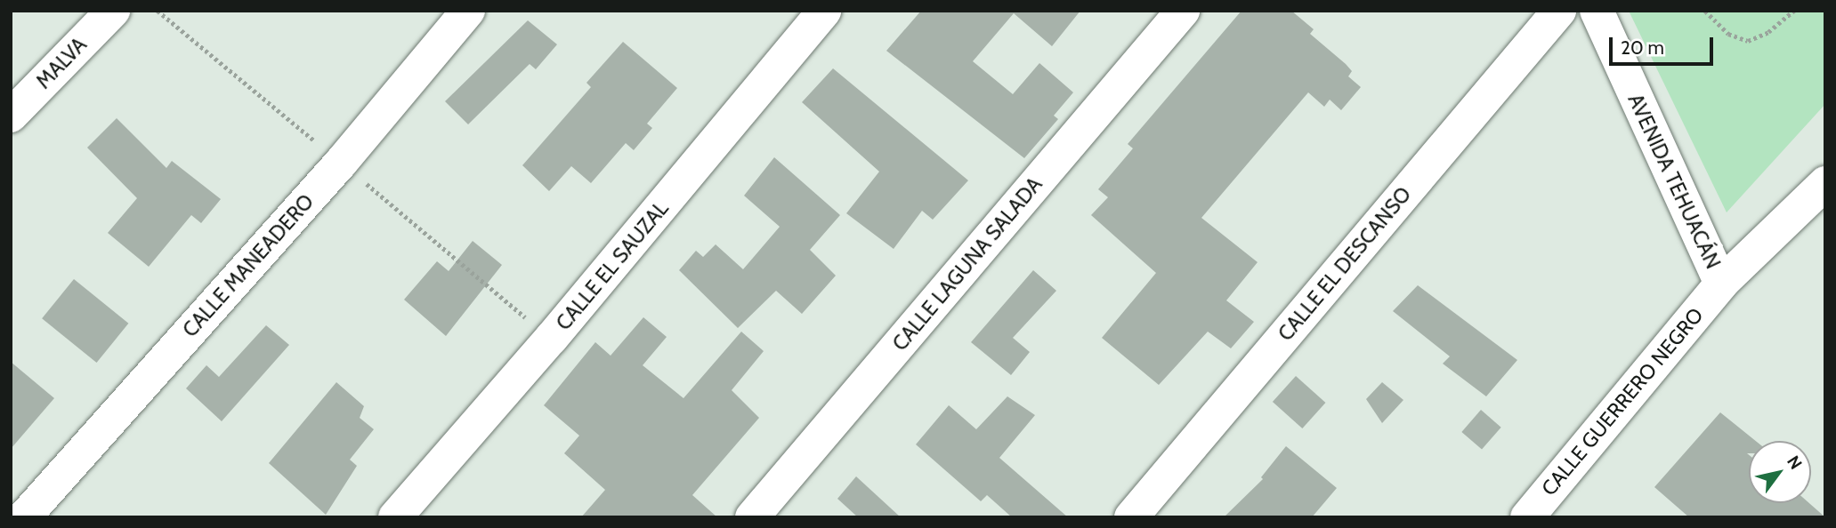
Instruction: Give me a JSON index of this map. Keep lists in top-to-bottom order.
{
  "streets": {
    "street": [
      "MALVA",
      "AVENIDA TEHUACÁN",
      "CALLE LAGUNA SALADA",
      "CALLE EL DESCANSO",
      "CALLE MANEADERO",
      "CALLE EL SAUZAL",
      "CALLE GUERRERO NEGRO"
    ]
  },
  "crossings": [
    ["AVENIDA TEHUACÁN", "CALLE GUERRERO NEGRO"]
  ],
  "scale_bar": "20 m",
  "north": "top right"
}
